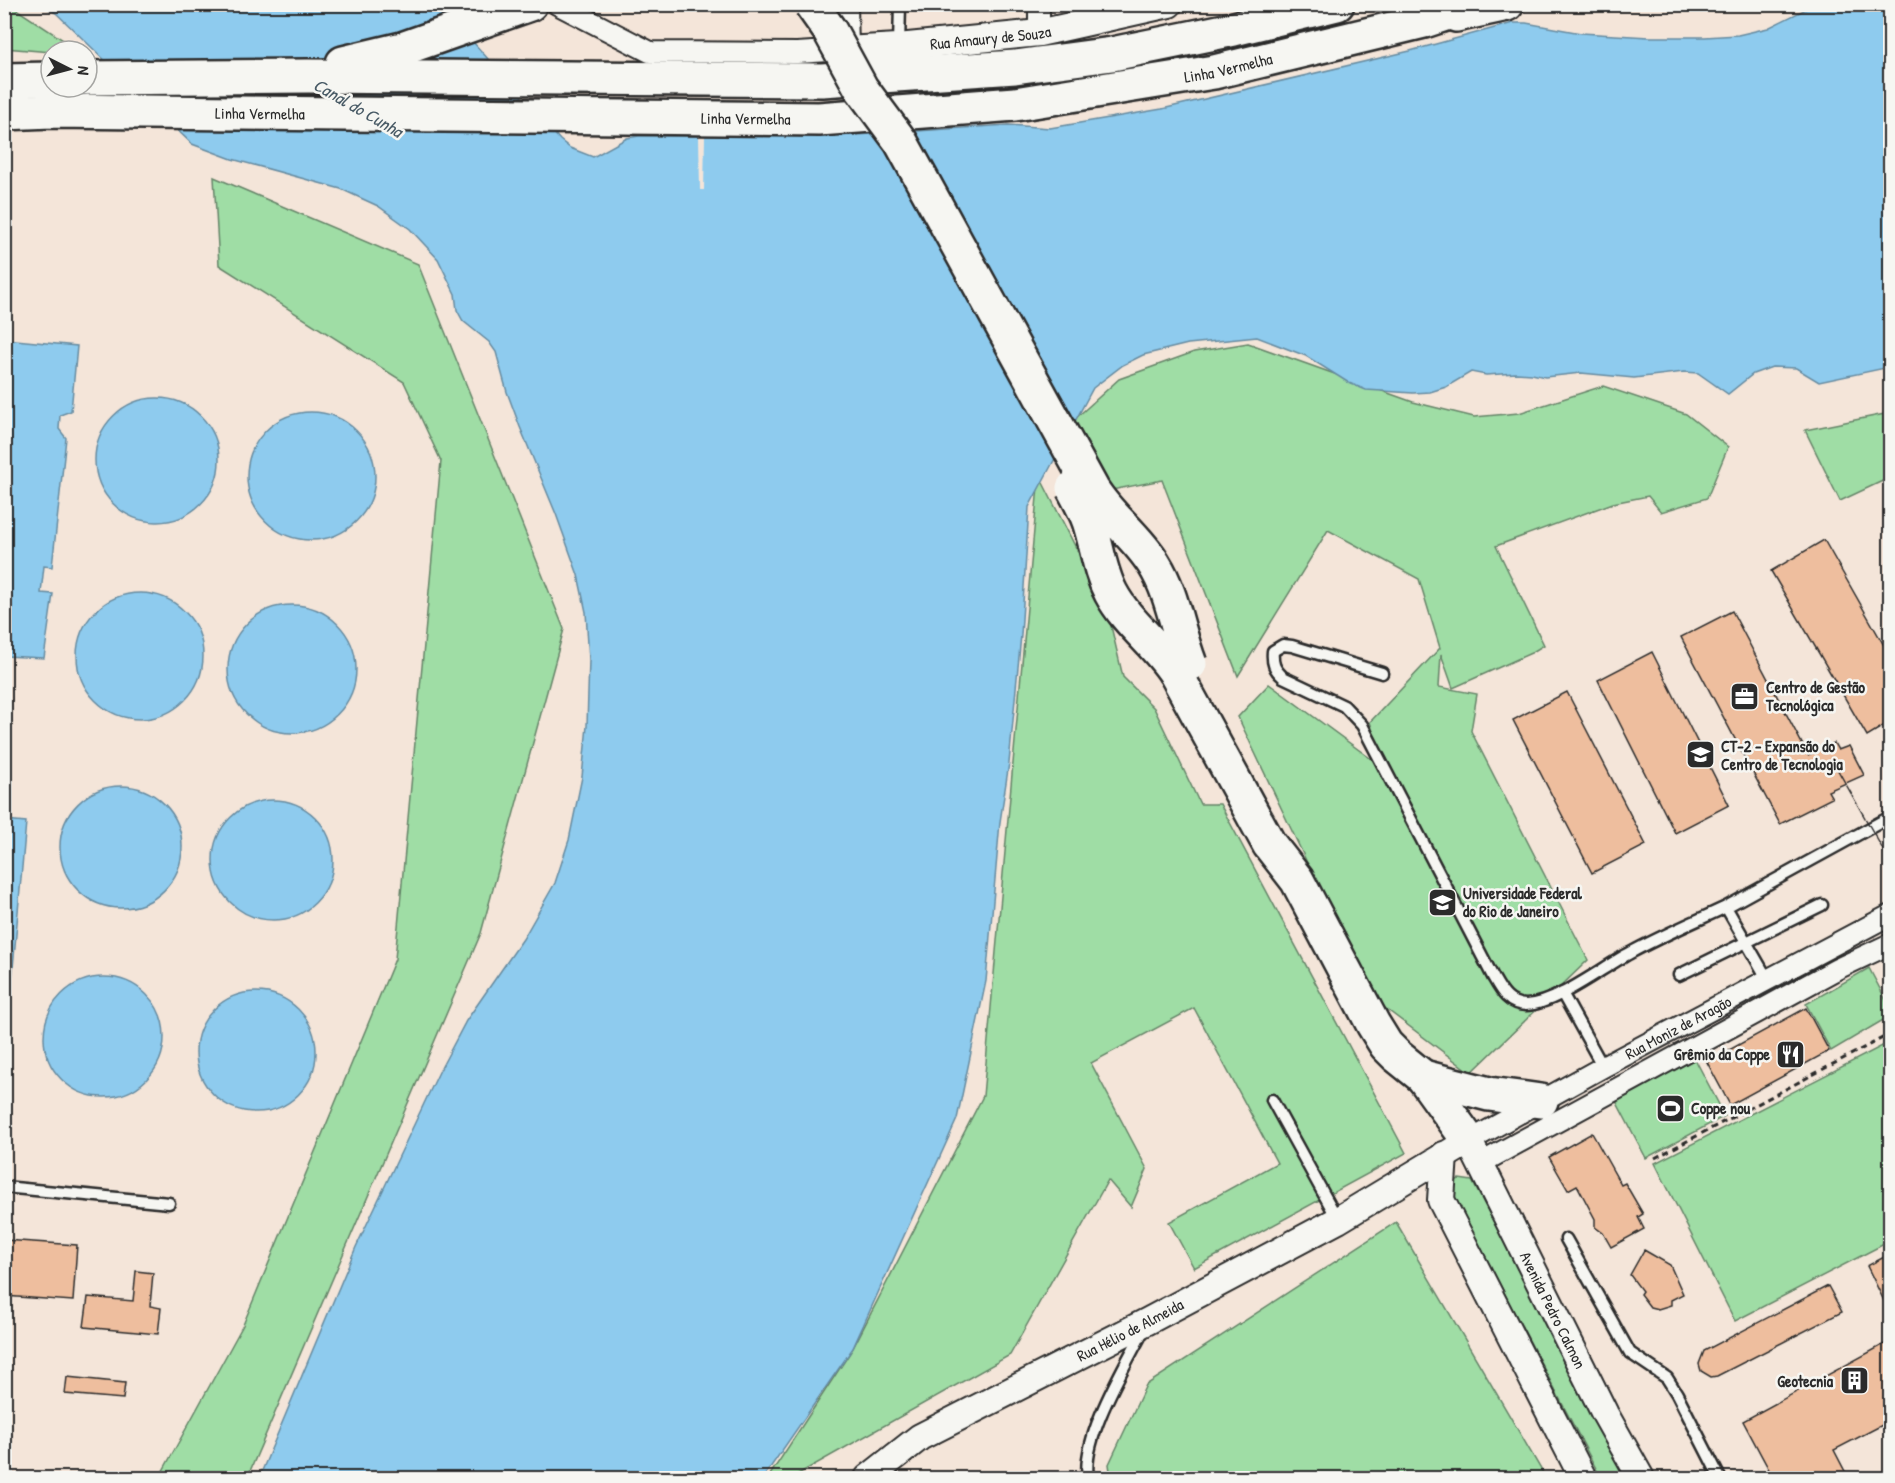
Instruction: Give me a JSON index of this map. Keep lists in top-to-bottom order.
{
  "streets": {
    "highway": ["Linha Vermelha"],
    "street": [
      "Rua Amaury de Souza",
      "Rua Moniz de Aragão",
      "Avenida Pedro Calmon",
      "Rua Hélio de Almeida"
    ]
  },
  "crossings": [
    ["Rua Moniz de Aragão", "Avenida Pedro Calmon"],
    ["Rua Moniz de Aragão", "Rua Hélio de Almeida"],
    ["Avenida Pedro Calmon", "Rua Hélio de Almeida"]
  ],
  "water": ["Canal do Cunha"],
  "places": {
    "office": ["Centro de Gestão Tecnológica"],
    "school or university": ["CT-2 - Expansão do Centro de Tecnologia", "Universidade Federal do Rio de Janeiro"],
    "restaurant": ["Grêmio da Coppe"],
    "sports": ["Coppe nou"],
    "building": ["Geotecnia"]
  },
  "north": "right"
}
